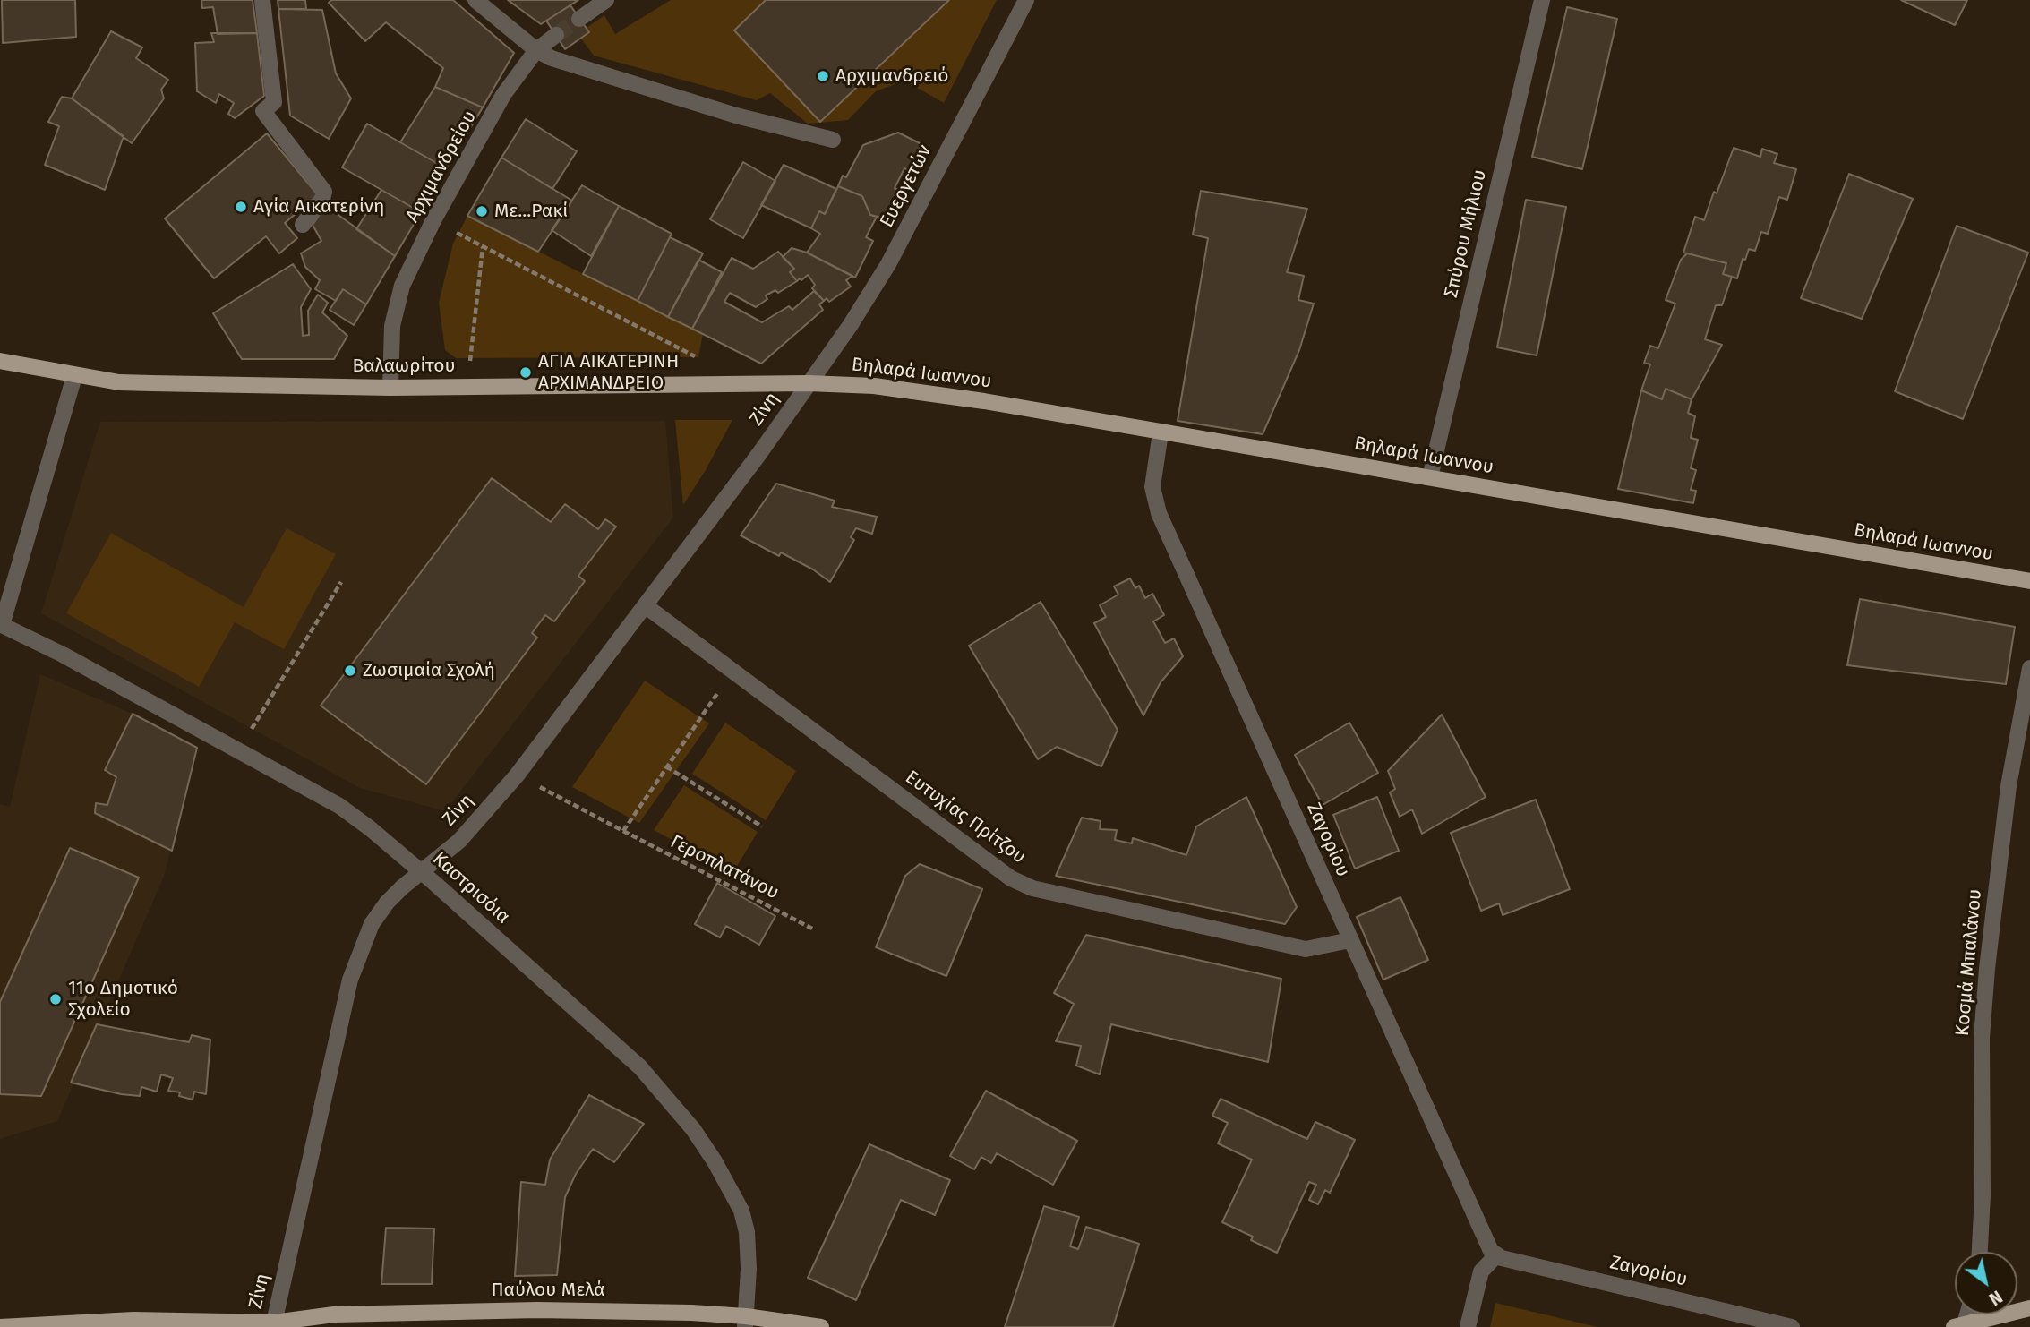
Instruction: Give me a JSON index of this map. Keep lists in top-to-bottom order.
{
  "streets": {
    "main road": ["Βαλαωρίτου", "Βηλαρά Ιωαννου", "Παύλου Μελά"],
    "street": [
      "Αρχιμανδρείου",
      "Ευεργετών",
      "Σπύρου Μήλιου",
      "Ζίνη",
      "Ευτυχίας Πρίτζου",
      "Ζαγορίου",
      "Καστρισόια",
      "Κοσμά Μπαλάνου"
    ],
    "path": ["Γεροπλατάνου"]
  },
  "crossings": [
    ["Αρχιμανδρείου", "Βαλαωρίτου"],
    ["Ευεργετών", "Βαλαωρίτου"],
    ["Ευεργετών", "Βηλαρά Ιωαννου"],
    ["Ευεργετών", "Ζίνη"],
    ["Σπύρου Μήλιου", "Βηλαρά Ιωαννου"],
    ["Βαλαωρίτου", "Βηλαρά Ιωαννου"],
    ["Βαλαωρίτου", "Ζίνη"],
    ["Βηλαρά Ιωαννου", "Ζίνη"],
    ["Βηλαρά Ιωαννου", "Ζαγορίου"],
    ["Ζίνη", "Ευτυχίας Πρίτζου"],
    ["Ζίνη", "Γεροπλατάνου"],
    ["Ζίνη", "Καστρισόια"],
    ["Ζίνη", "Παύλου Μελά"],
    ["Ευτυχίας Πρίτζου", "Ζαγορίου"],
    ["Καστρισόια", "Παύλου Μελά"]
  ],
  "places": [
    "Αρχιμανδρειό",
    "Αγία Αικατερίνη",
    "Με...Ρακί",
    "ΑΓΙΑ ΑΙΚΑΤΕΡΙΝΗ ΑΡΧΙΜΑΝΔΡΕΙΟ",
    "Ζωσιμαία Σχολή",
    "11ο Δημοτικό Σχολείο"
  ],
  "north": "bottom right"
}
